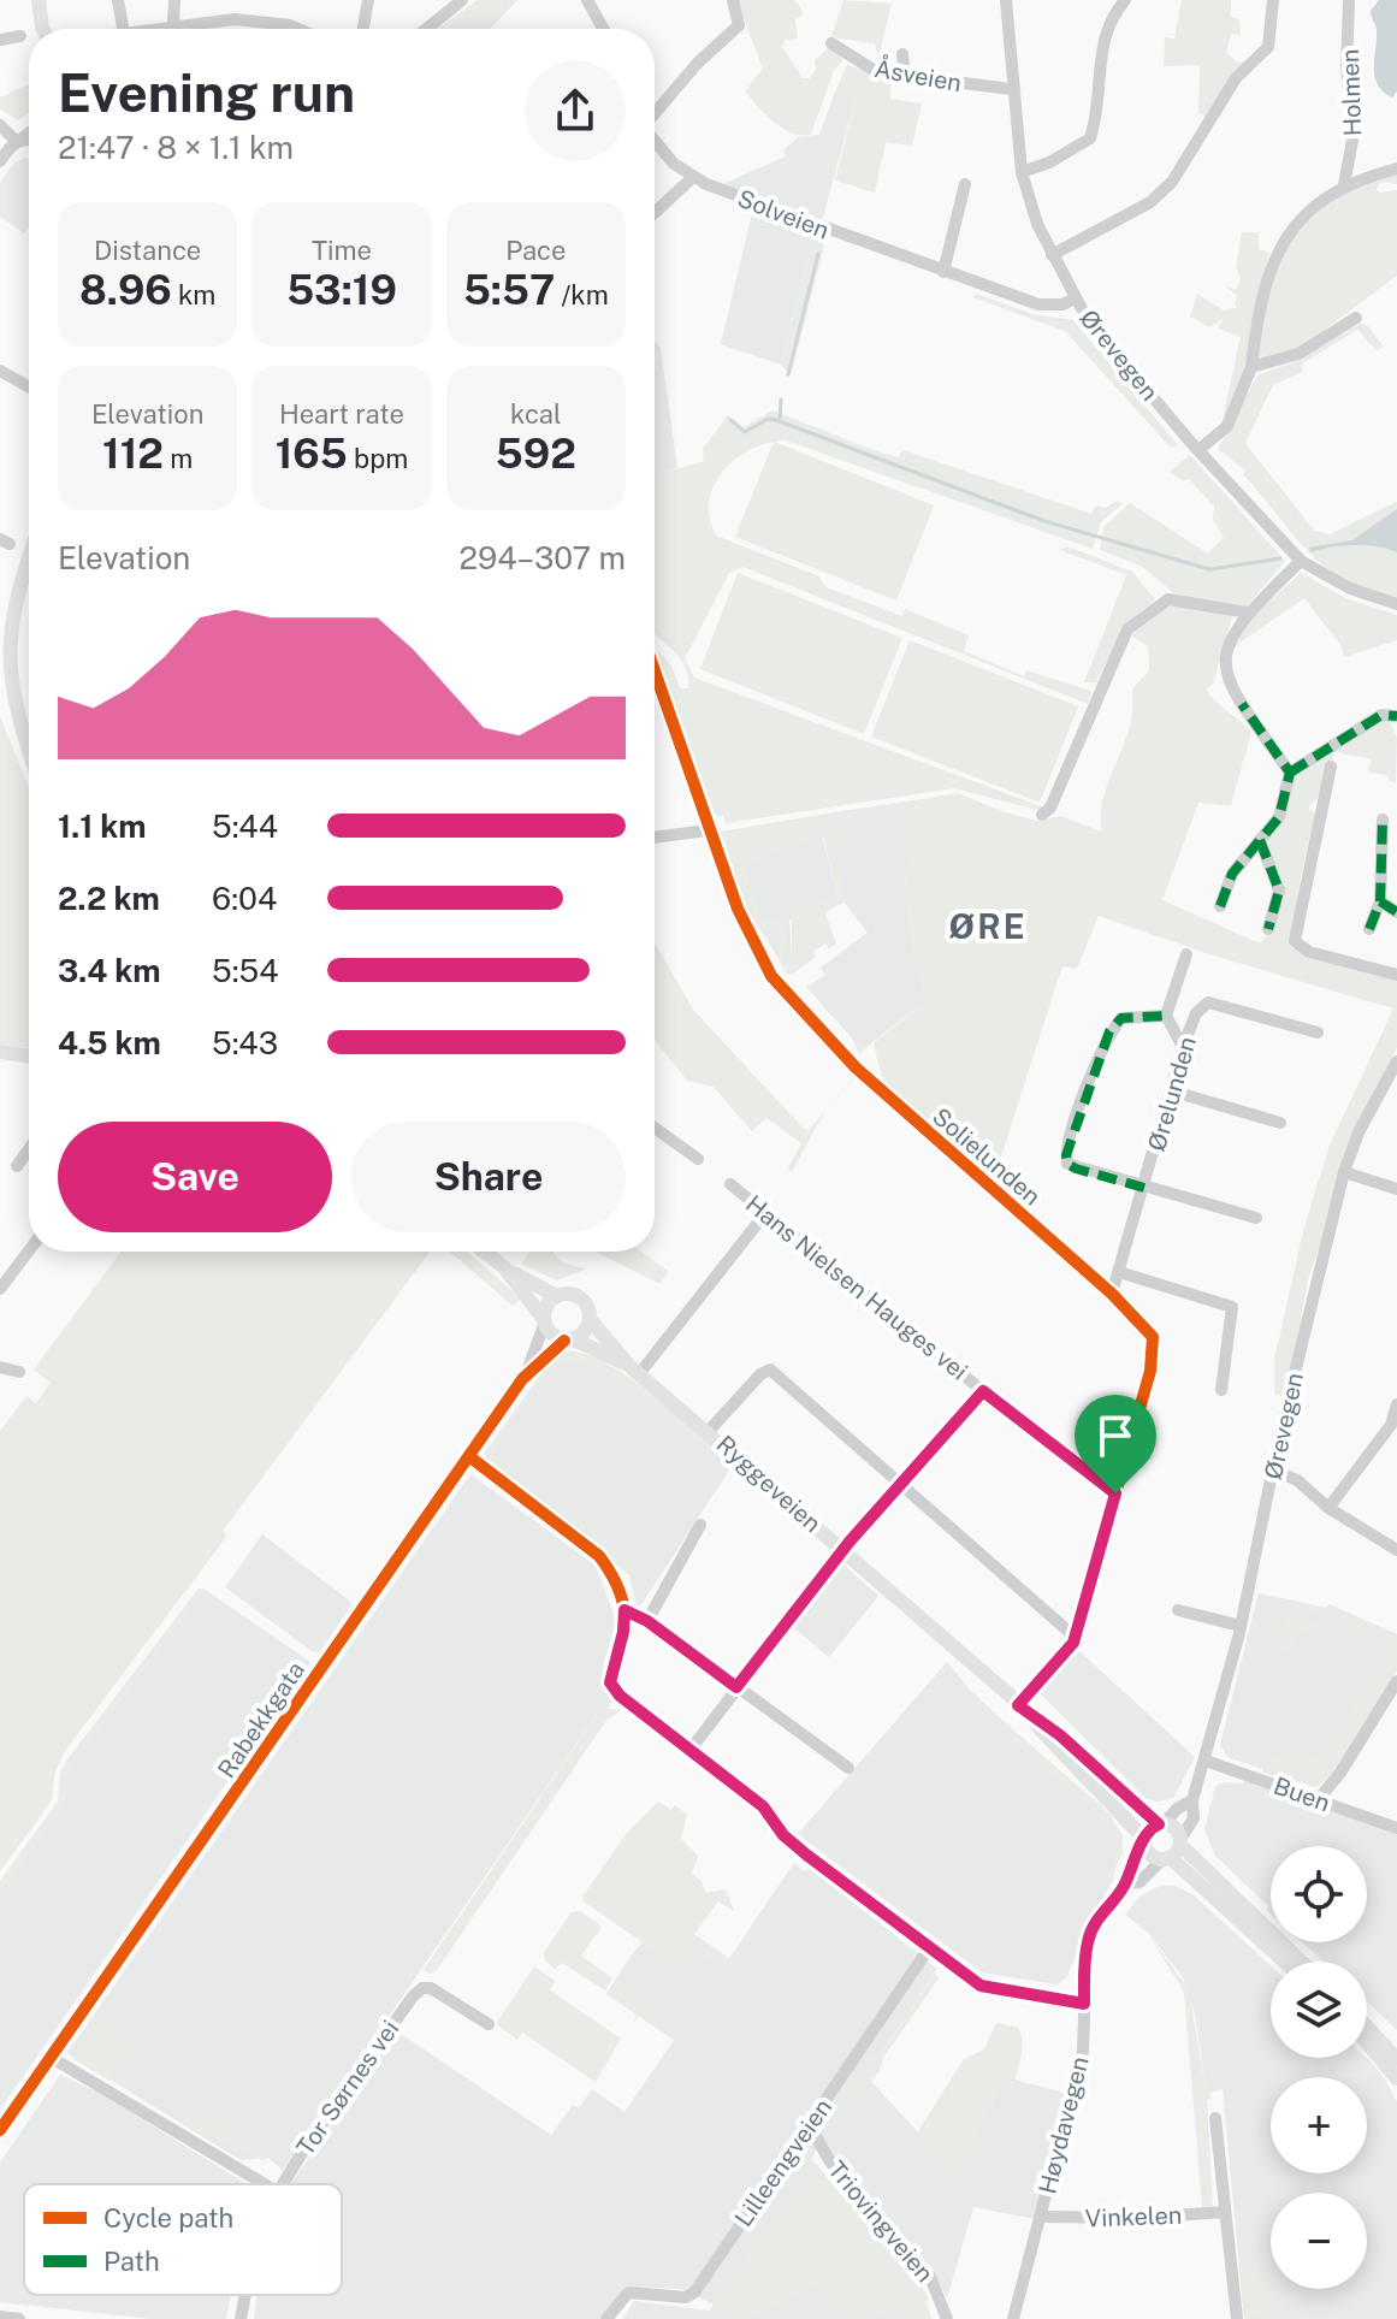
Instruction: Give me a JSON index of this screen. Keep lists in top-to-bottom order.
{
  "streets": {
    "main road": ["Ryggeveien"],
    "street": [
      "Åsveien",
      "Holmen",
      "Solveien",
      "Ørevegen",
      "Ørelunden",
      "Solielunden",
      "Hans Nielsen Hauges vei",
      "Rabekkgata",
      "Buen",
      "Tor Sørnes vei",
      "Høydavegen",
      "Lilleengveien",
      "Vinkelen",
      "Triovingveien"
    ]
  },
  "crossings": [
    ["Åsveien", "Ørevegen"],
    ["Solveien", "Ørevegen"],
    ["Ørevegen", "Ryggeveien"],
    ["Ørevegen", "Buen"],
    ["Ørevegen", "Høydavegen"],
    ["Ørelunden", "Solielunden"],
    ["Solielunden", "Hans Nielsen Hauges vei"],
    ["Solielunden", "Ryggeveien"],
    ["Ryggeveien", "Rabekkgata"],
    ["Ryggeveien", "Høydavegen"],
    ["Høydavegen", "Vinkelen"],
    ["Lilleengveien", "Triovingveien"]
  ],
  "districts": ["ØRE"],
  "legend": ["Cycle path", "Path"],
  "page": {
    "heading": ["Evening run", "21:47 · 8 × 1.1 km"],
    "stats": [
      ["Distance", "8.96 km"],
      ["Time", "53:19"],
      ["Pace", "5:57 /km"],
      ["Elevation", "112 m"],
      ["Heart rate", "165 bpm"],
      ["kcal", "592"]
    ],
    "chart": ["Elevation", "294–307 m"],
    "list": [
      {
        "name": "1.1 km",
        "note": "5:44"
      },
      {
        "name": "2.2 km",
        "note": "6:04"
      },
      {
        "name": "3.4 km",
        "note": "5:54"
      },
      {
        "name": "4.5 km",
        "note": "5:43"
      }
    ],
    "buttons": ["Save", "Share"],
    "map_buttons": ["+", "−"]
  }
}
